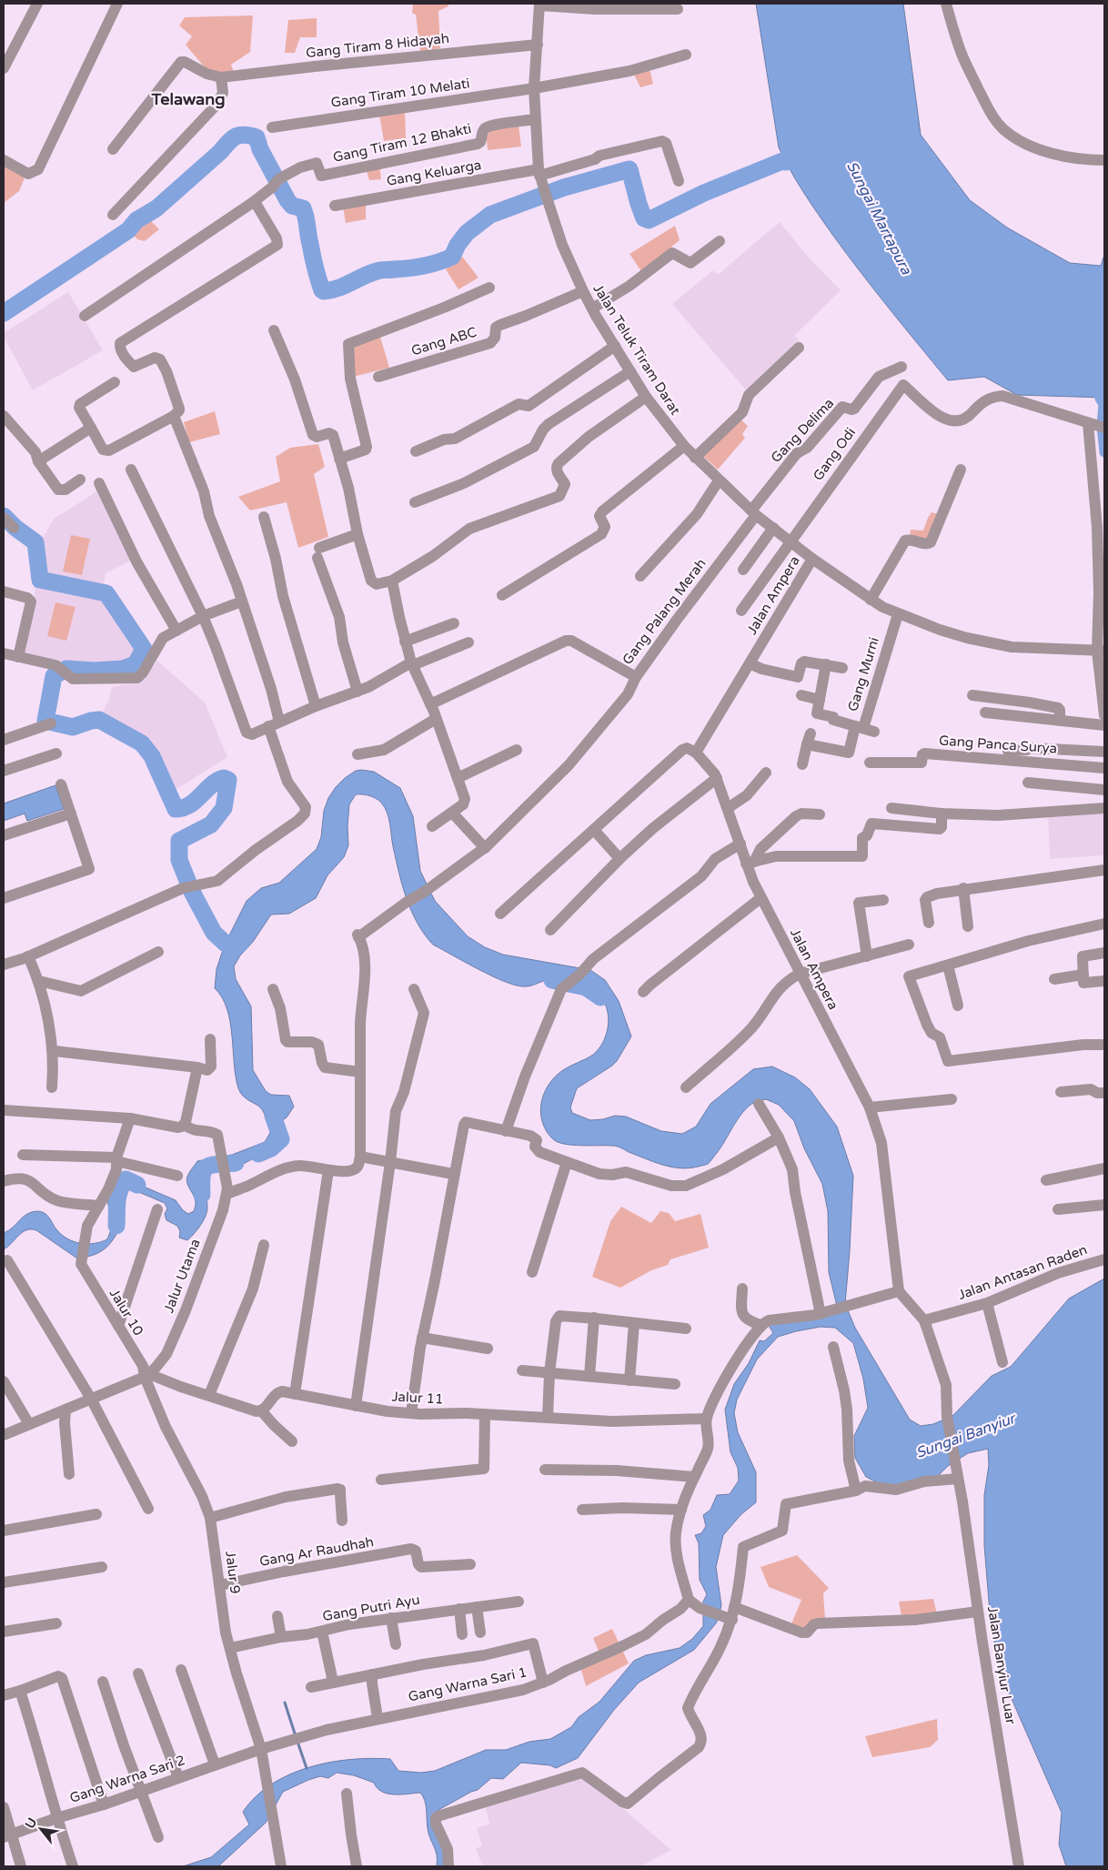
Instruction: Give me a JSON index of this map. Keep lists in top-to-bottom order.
{
  "streets": {
    "street": [
      "Gang Tiram 8 Hidayah",
      "Gang Tiram 10 Melati",
      "Gang Tiram 12 Bhakti",
      "Gang Keluarga",
      "Gang ABC",
      "Jalan Teluk Tiram Darat",
      "Gang Delima",
      "Gang Odi",
      "Jalan Ampera",
      "Gang Palang Merah",
      "Gang Murni",
      "Gang Panca Surya",
      "Jalan Antasan Raden",
      "Jalur Utama",
      "Jalur 10",
      "Jalur 11",
      "Gang Ar Raudhah",
      "Jalur 9",
      "Gang Putri Ayu",
      "Jalan Banyiur Luar",
      "Gang Warna Sari 1",
      "Gang Warna Sari 2"
    ]
  },
  "crossings": [
    ["Gang Tiram 8 Hidayah", "Jalan Teluk Tiram Darat"],
    ["Gang Tiram 10 Melati", "Jalan Teluk Tiram Darat"],
    ["Gang Tiram 12 Bhakti", "Jalan Teluk Tiram Darat"],
    ["Gang Keluarga", "Jalan Teluk Tiram Darat"],
    ["Gang ABC", "Jalan Teluk Tiram Darat"],
    ["Jalan Teluk Tiram Darat", "Gang Delima"],
    ["Jalan Teluk Tiram Darat", "Gang Odi"],
    ["Jalan Teluk Tiram Darat", "Jalan Ampera"],
    ["Jalan Teluk Tiram Darat", "Gang Palang Merah"],
    ["Jalan Teluk Tiram Darat", "Gang Murni"],
    ["Gang Delima", "Gang Palang Merah"],
    ["Jalan Antasan Raden", "Jalan Banyiur Luar"],
    ["Jalur Utama", "Jalur 10"],
    ["Jalur Utama", "Jalur 9"],
    ["Jalur 10", "Jalur 9"],
    ["Gang Ar Raudhah", "Jalur 9"],
    ["Jalur 9", "Gang Putri Ayu"],
    ["Jalur 9", "Gang Warna Sari 1"],
    ["Jalur 9", "Gang Warna Sari 2"],
    ["Gang Warna Sari 1", "Gang Warna Sari 2"]
  ],
  "districts": ["Telawang"],
  "water": ["Sungai Martapura", "Sungai Banyiur"],
  "north": "top left"
}
